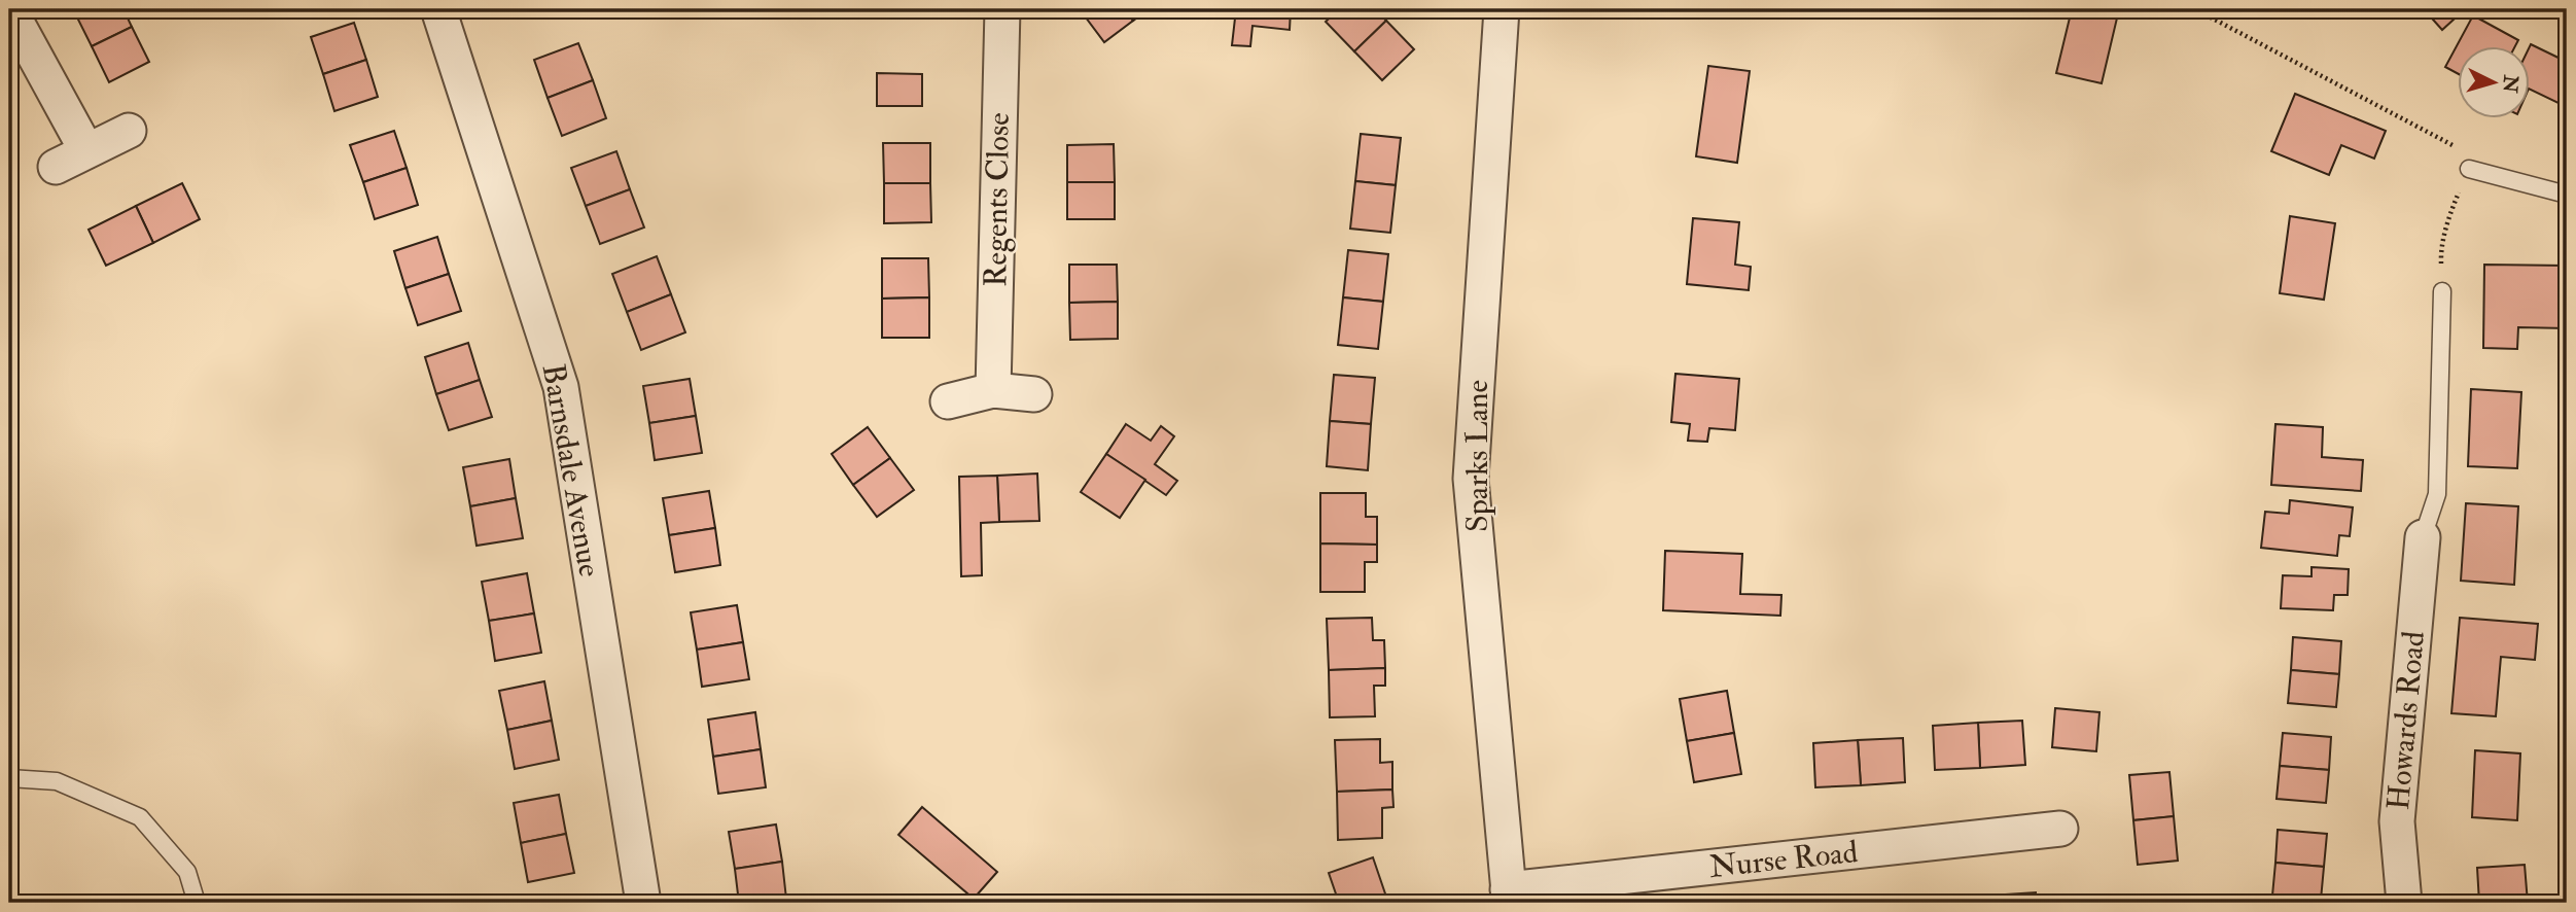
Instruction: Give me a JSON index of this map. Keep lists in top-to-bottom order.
{
  "streets": {
    "street": [
      "Regents Close",
      "Sparks Lane",
      "Barnsdale Avenue",
      "Howards Road",
      "Nurse Road"
    ]
  },
  "crossings": [
    ["Sparks Lane", "Nurse Road"]
  ],
  "north": "right"
}
